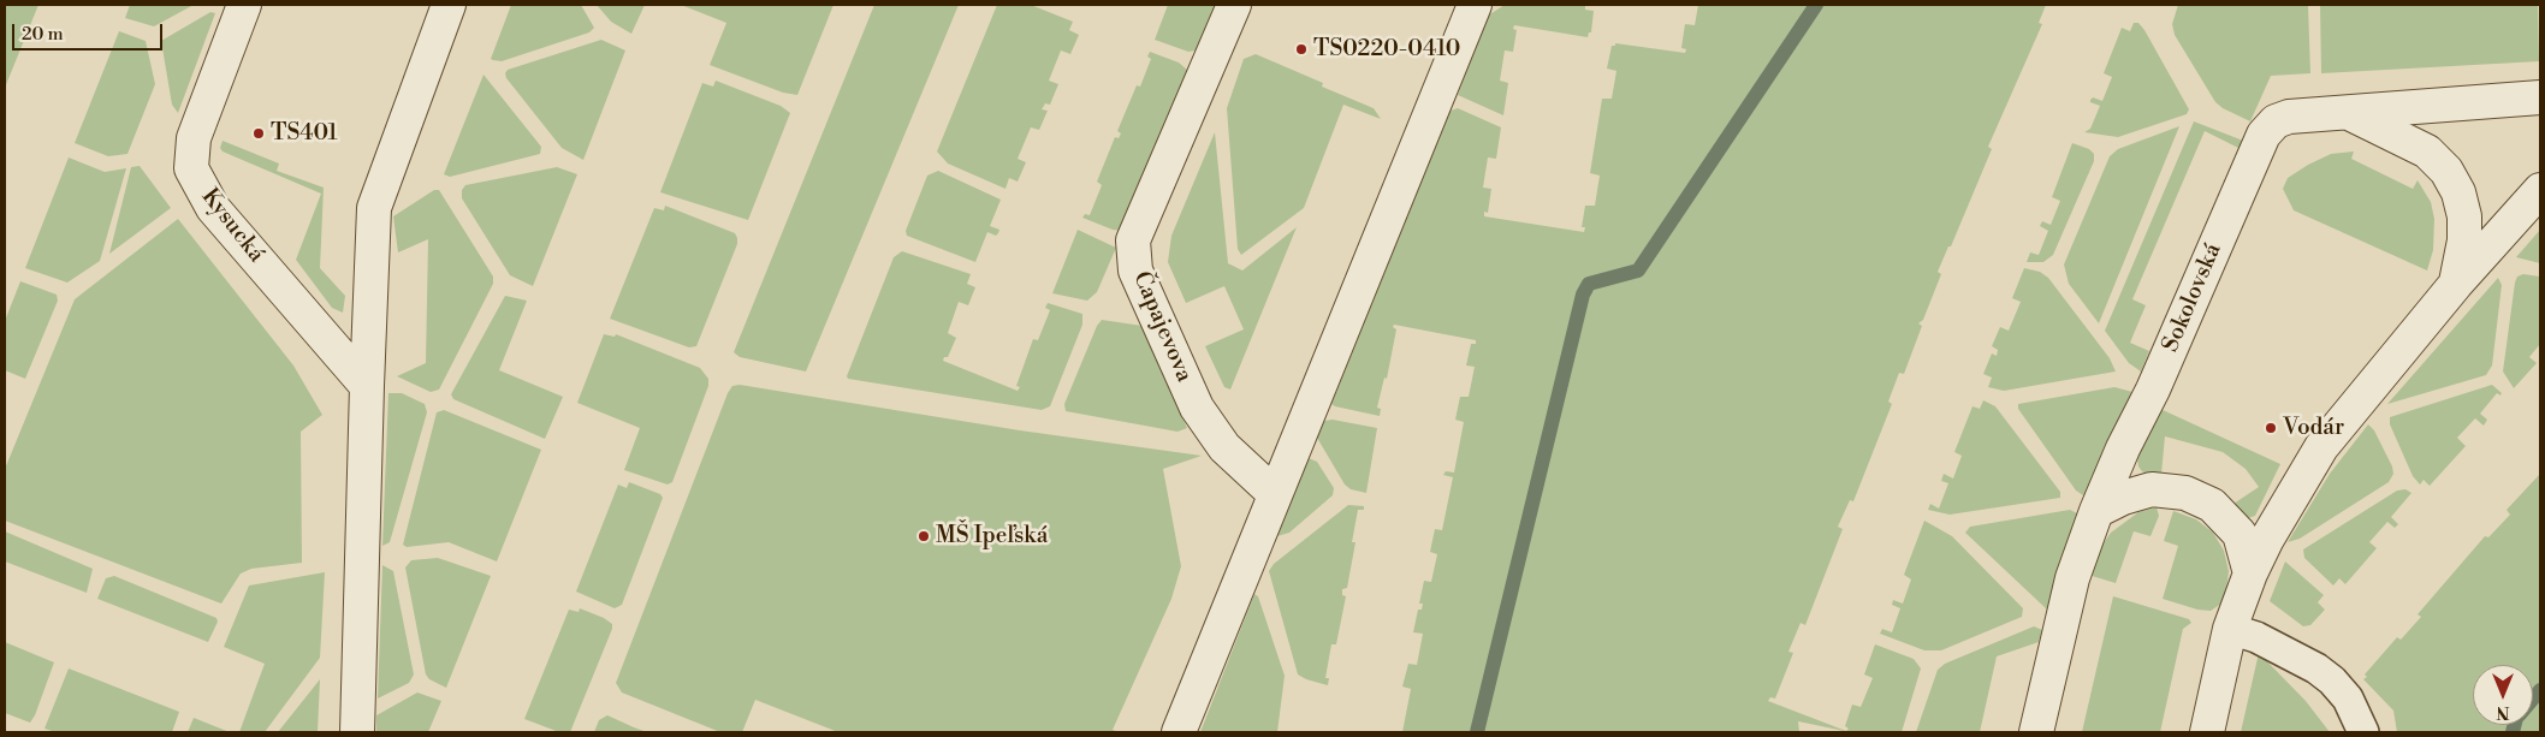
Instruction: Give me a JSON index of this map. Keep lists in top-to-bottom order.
{
  "streets": {
    "street": ["Kysucká", "Sokolovská", "Čapajevova"]
  },
  "places": [
    "TS0220-0410",
    "TS401",
    "Vodár",
    "MŠ Ipeľská"
  ],
  "scale_bar": "20 m",
  "north": "bottom"
}
